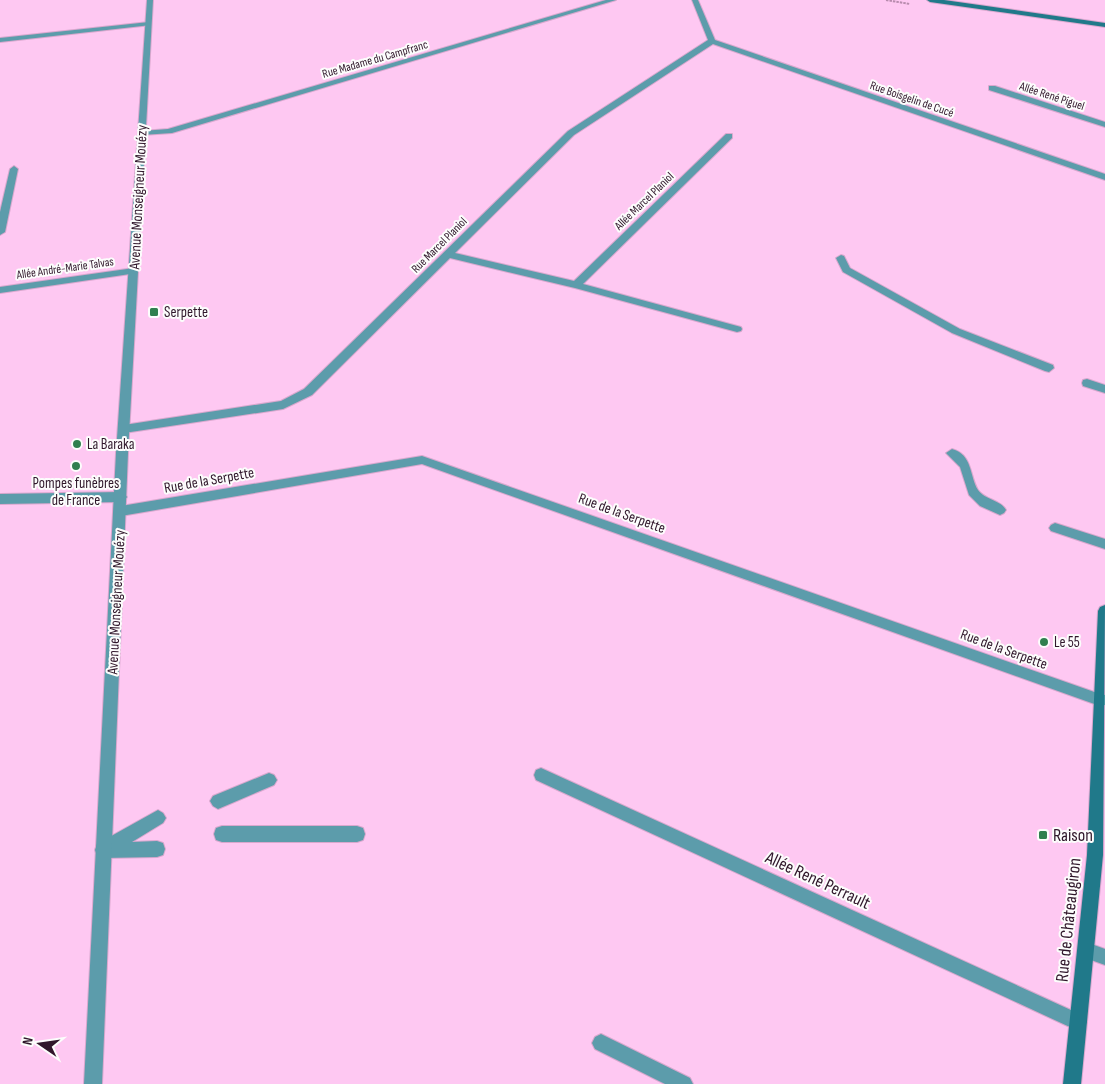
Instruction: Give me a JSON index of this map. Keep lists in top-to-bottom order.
{
  "streets": {
    "main road": ["Rue de Châteaugiron"],
    "street": [
      "Rue Madame du Campfranc",
      "Allée René Piguel",
      "Rue Boisgelin de Cucé",
      "Avenue Monseigneur Mouézy",
      "Allée Marcel Planiol",
      "Rue Marcel Planiol",
      "Allée André-Marie Talvas",
      "Rue de la Serpette",
      "Allée René Perrault"
    ]
  },
  "crossings": [
    ["Rue Madame du Campfranc", "Avenue Monseigneur Mouézy"],
    ["Rue Boisgelin de Cucé", "Rue Marcel Planiol"],
    ["Avenue Monseigneur Mouézy", "Rue Marcel Planiol"],
    ["Avenue Monseigneur Mouézy", "Allée André-Marie Talvas"],
    ["Avenue Monseigneur Mouézy", "Rue de la Serpette"],
    ["Rue de la Serpette", "Rue de Châteaugiron"],
    ["Allée René Perrault", "Rue de Châteaugiron"]
  ],
  "places": {
    "transit": ["Serpette", "Raison"],
    "other": ["La Baraka", "Pompes funèbres de France", "Le 55"]
  },
  "north": "left"
}
